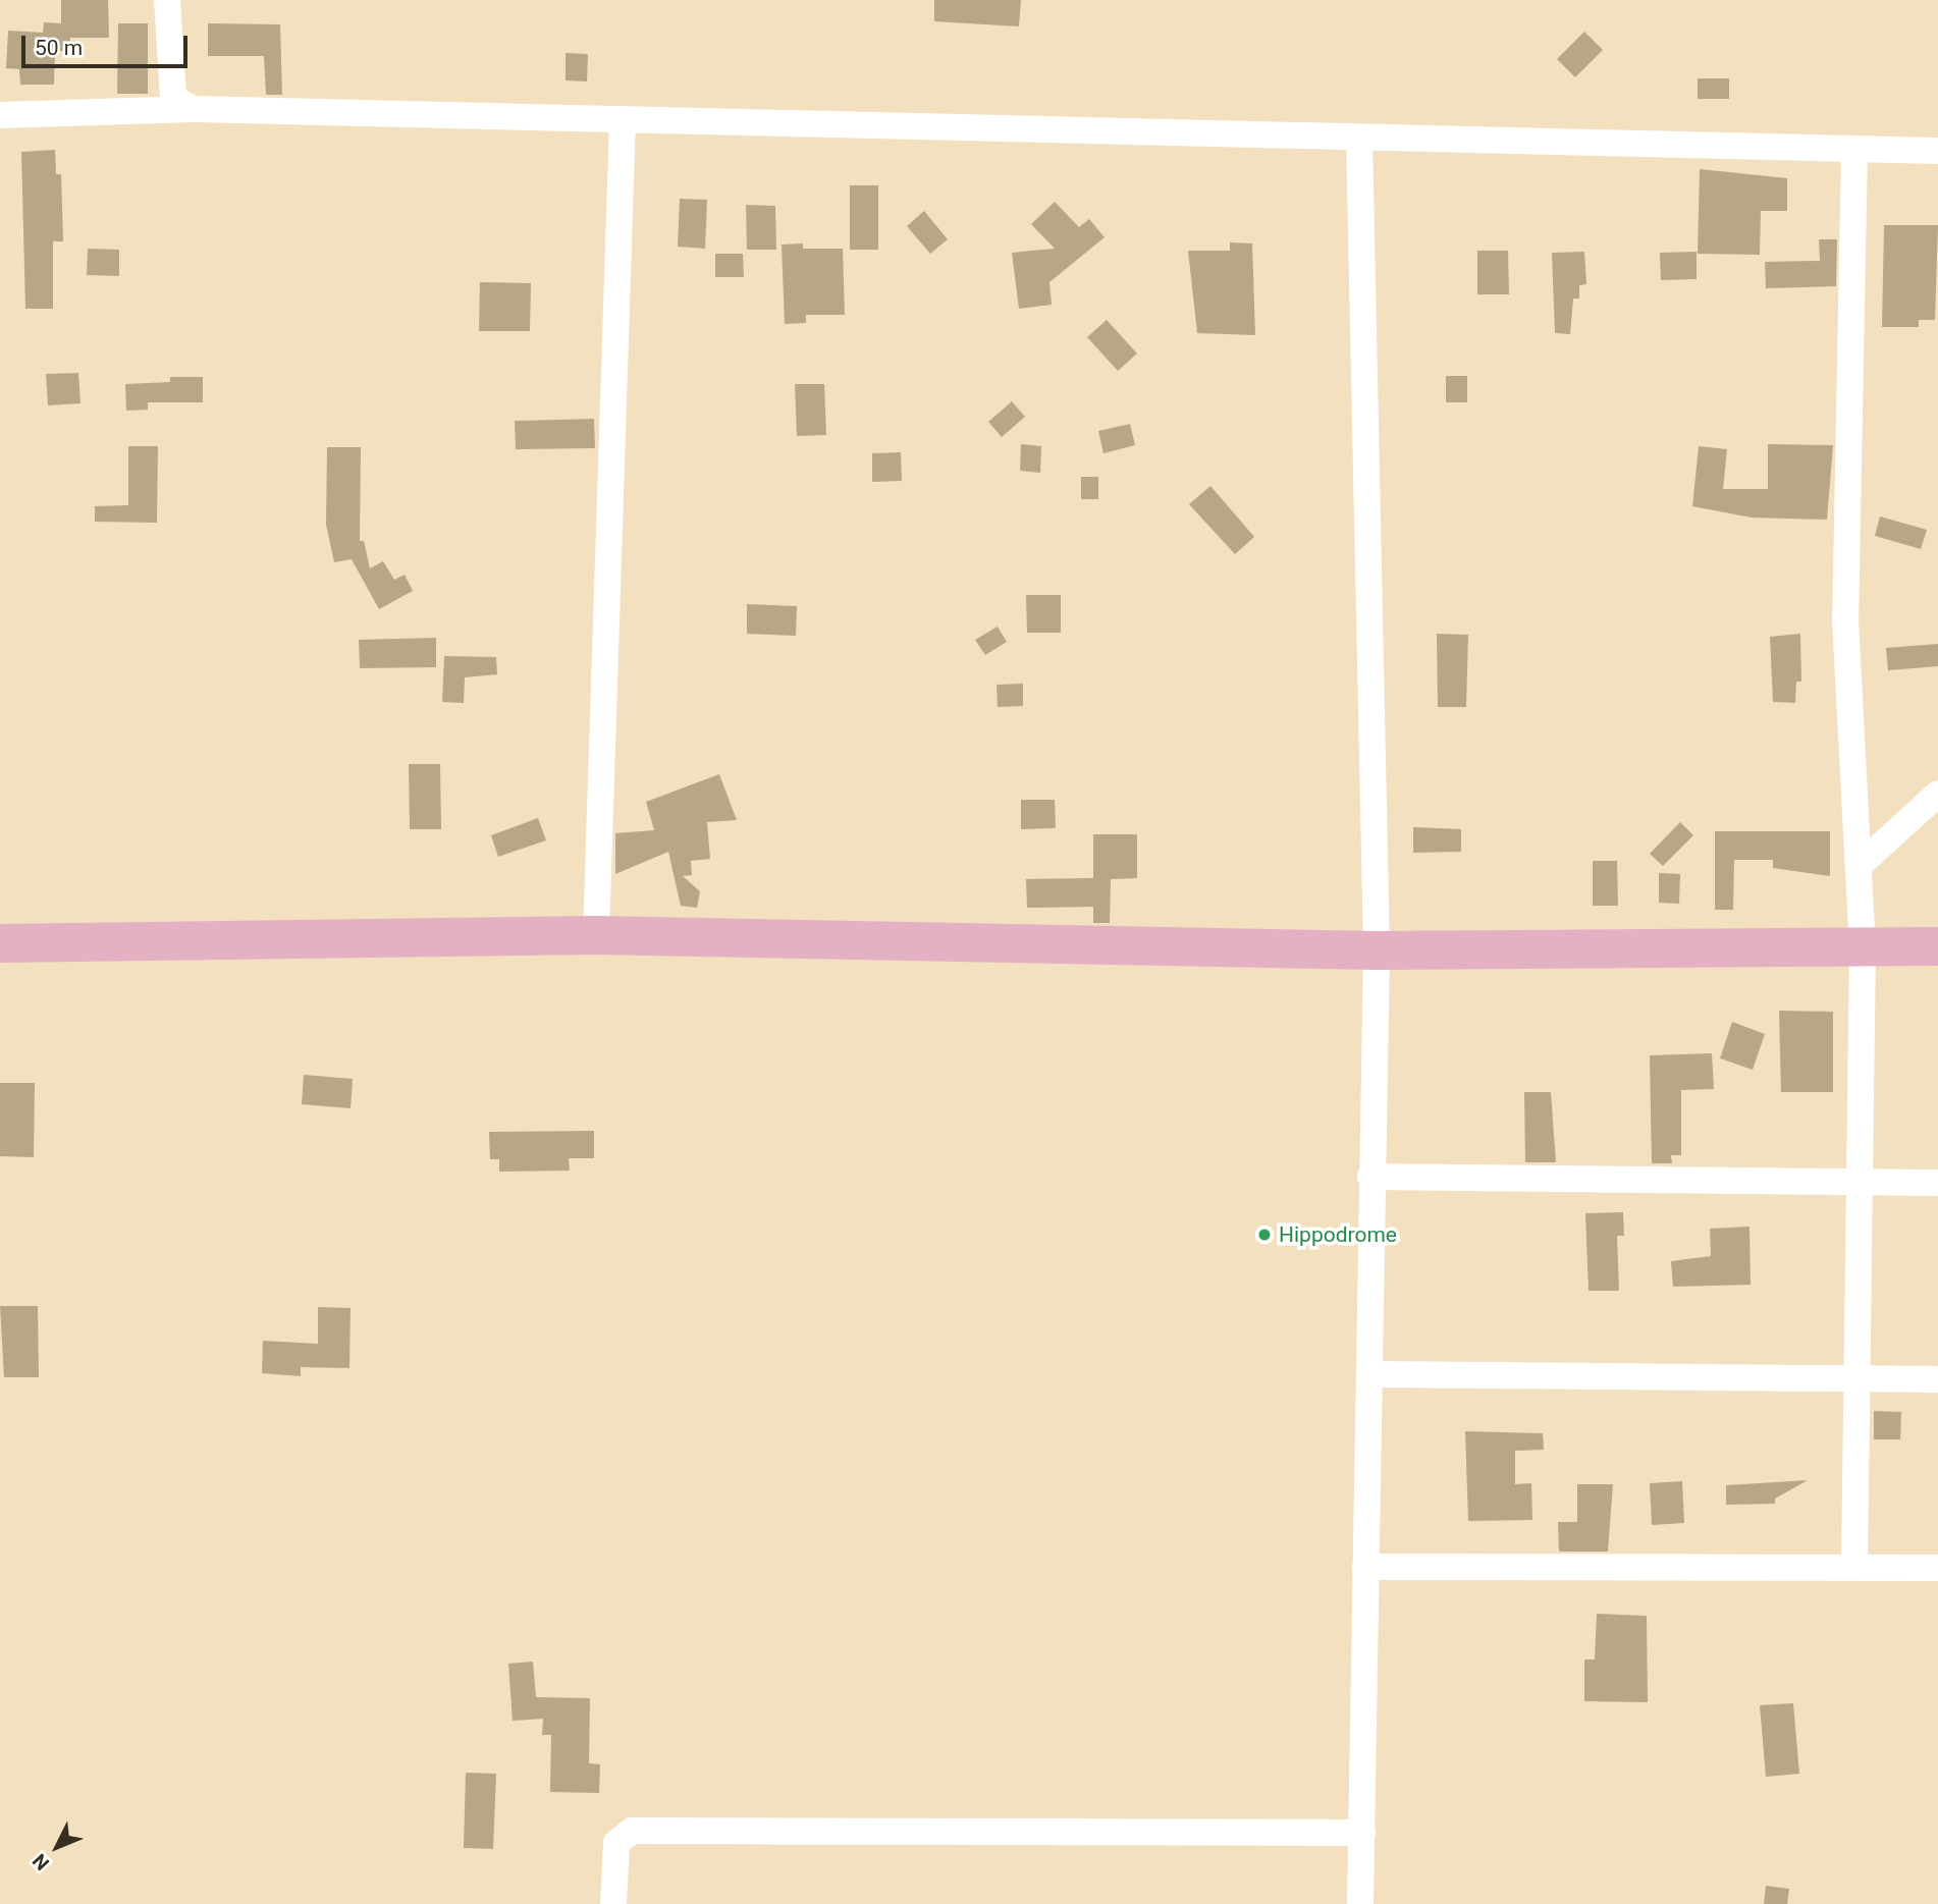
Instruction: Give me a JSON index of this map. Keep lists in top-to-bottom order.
{
  "places": ["Hippodrome"],
  "scale_bar": "50 m",
  "north": "bottom left"
}
